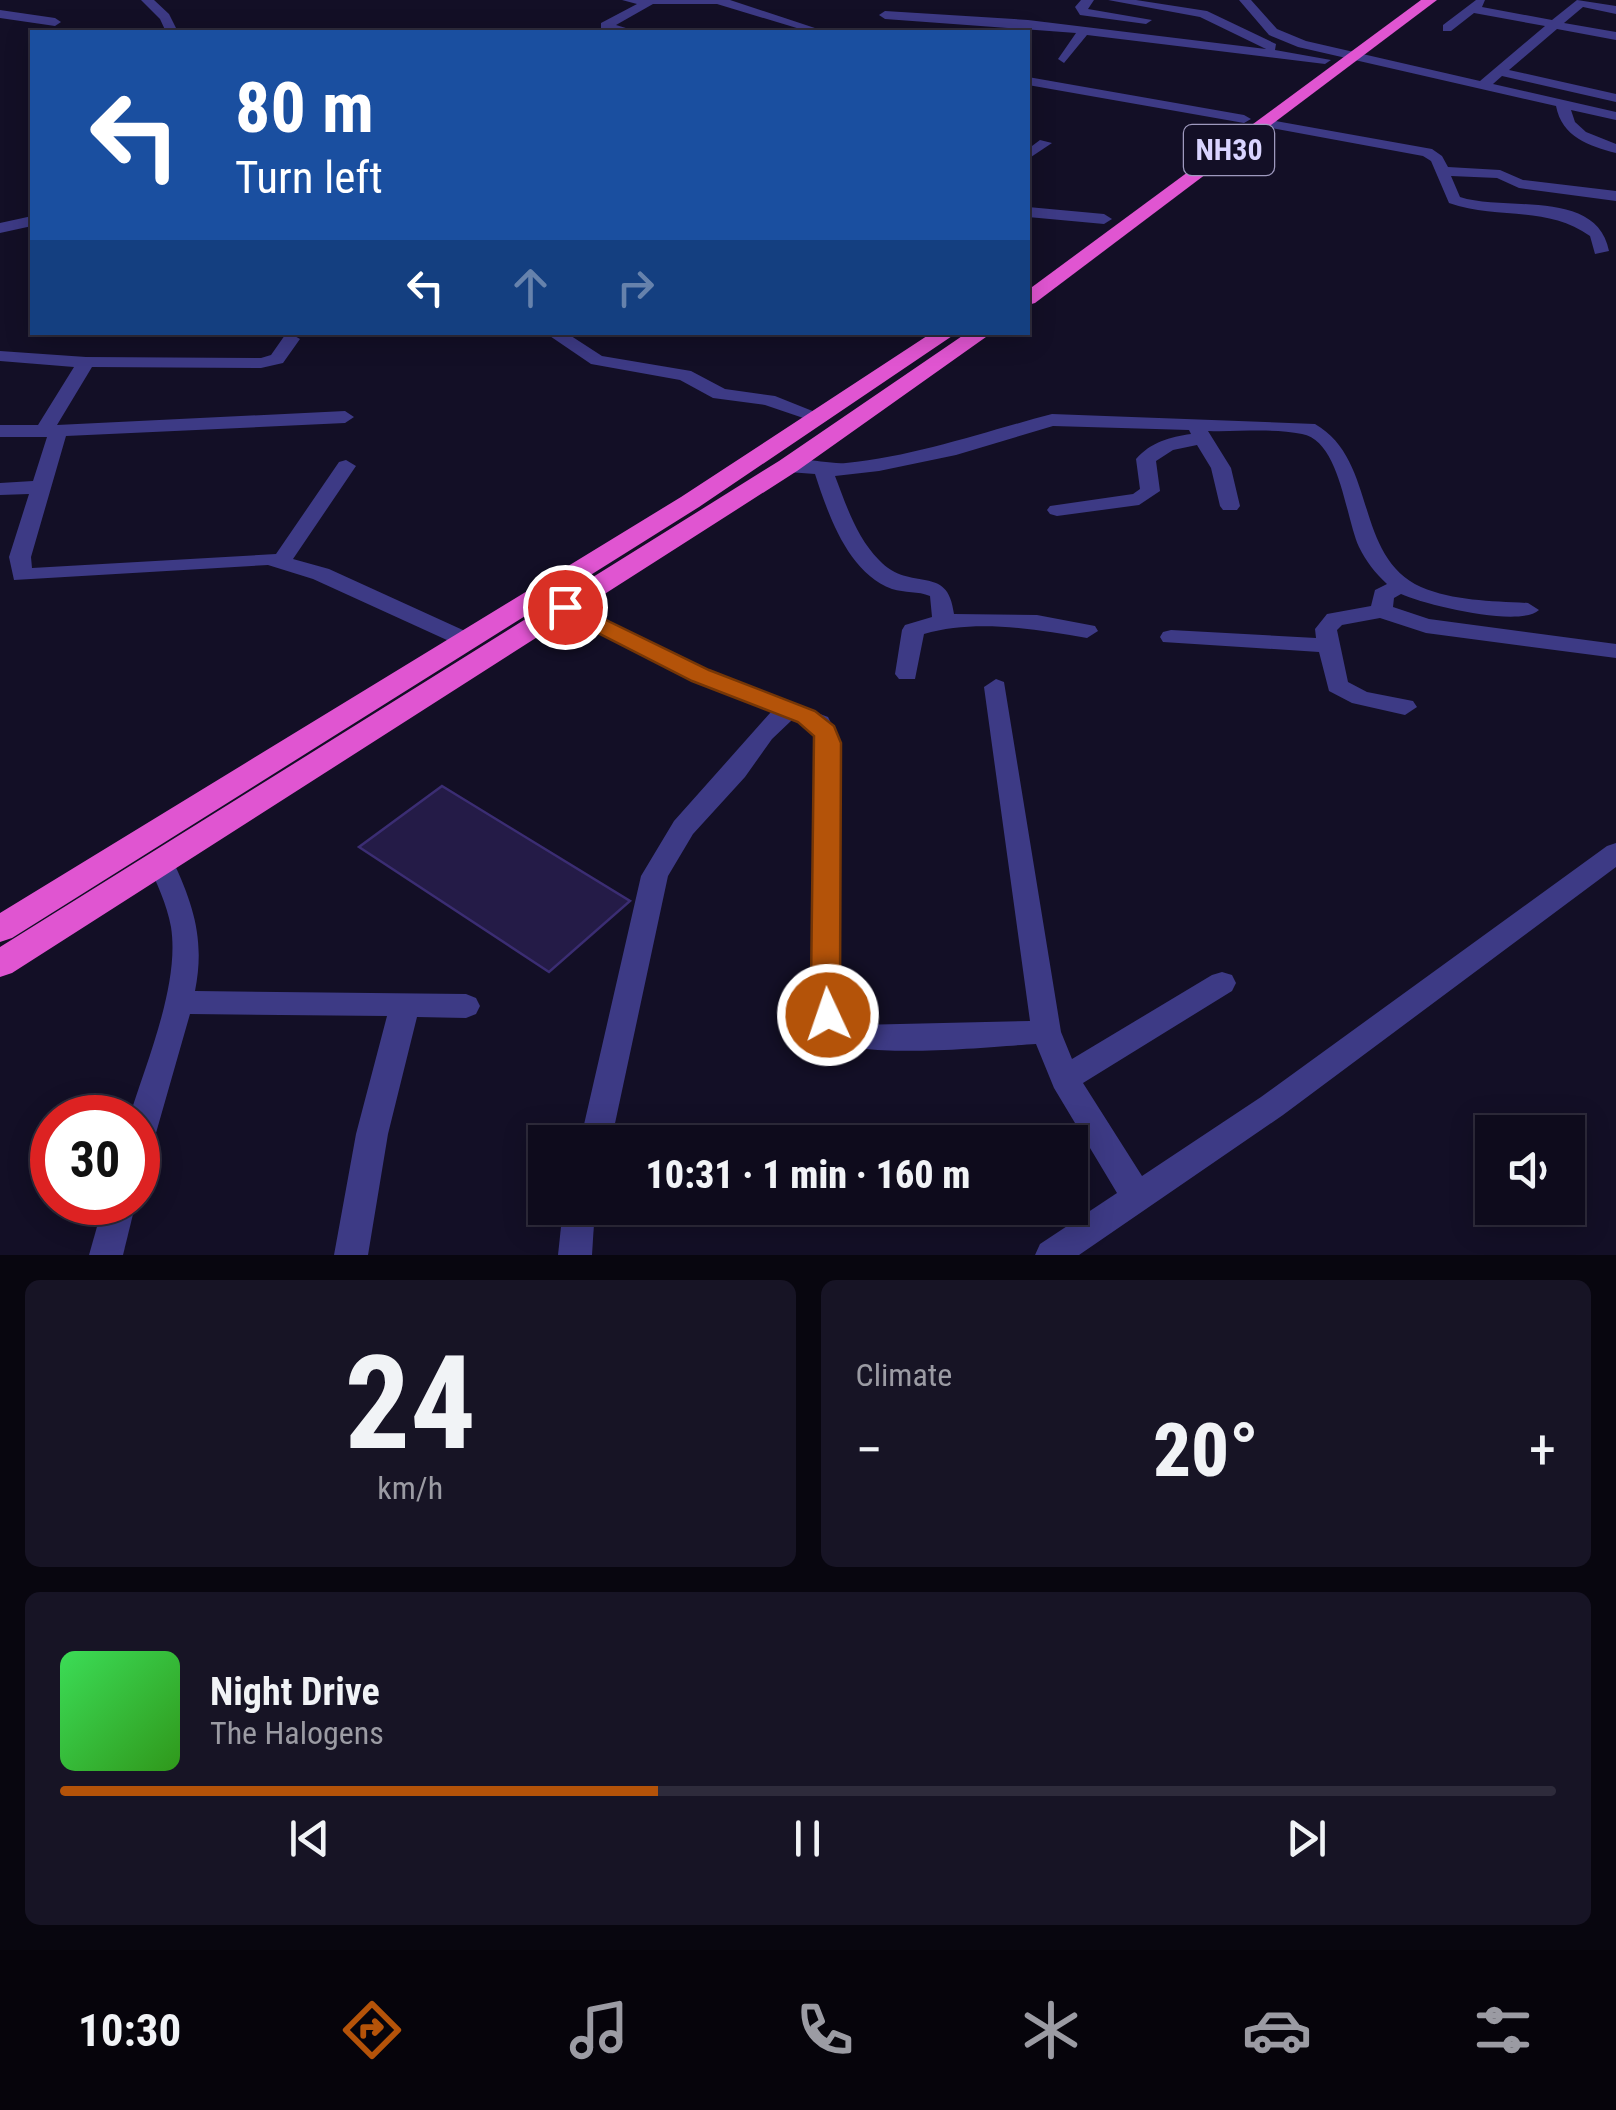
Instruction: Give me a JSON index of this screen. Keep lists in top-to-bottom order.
{
  "streets": {
    "highway": ["NH30"]
  },
  "page": {
    "turn": ["80 m", "Turn left"],
    "limit": "30",
    "trip": "10:31 · 1 min · 160 m",
    "tile": [
      ["24", "km/h"],
      "Climate"
    ],
    "heat": ["−", "20°", "+"],
    "song": ["Night Drive", "The Halogens"],
    "tabs": "10:30"
  }
}
